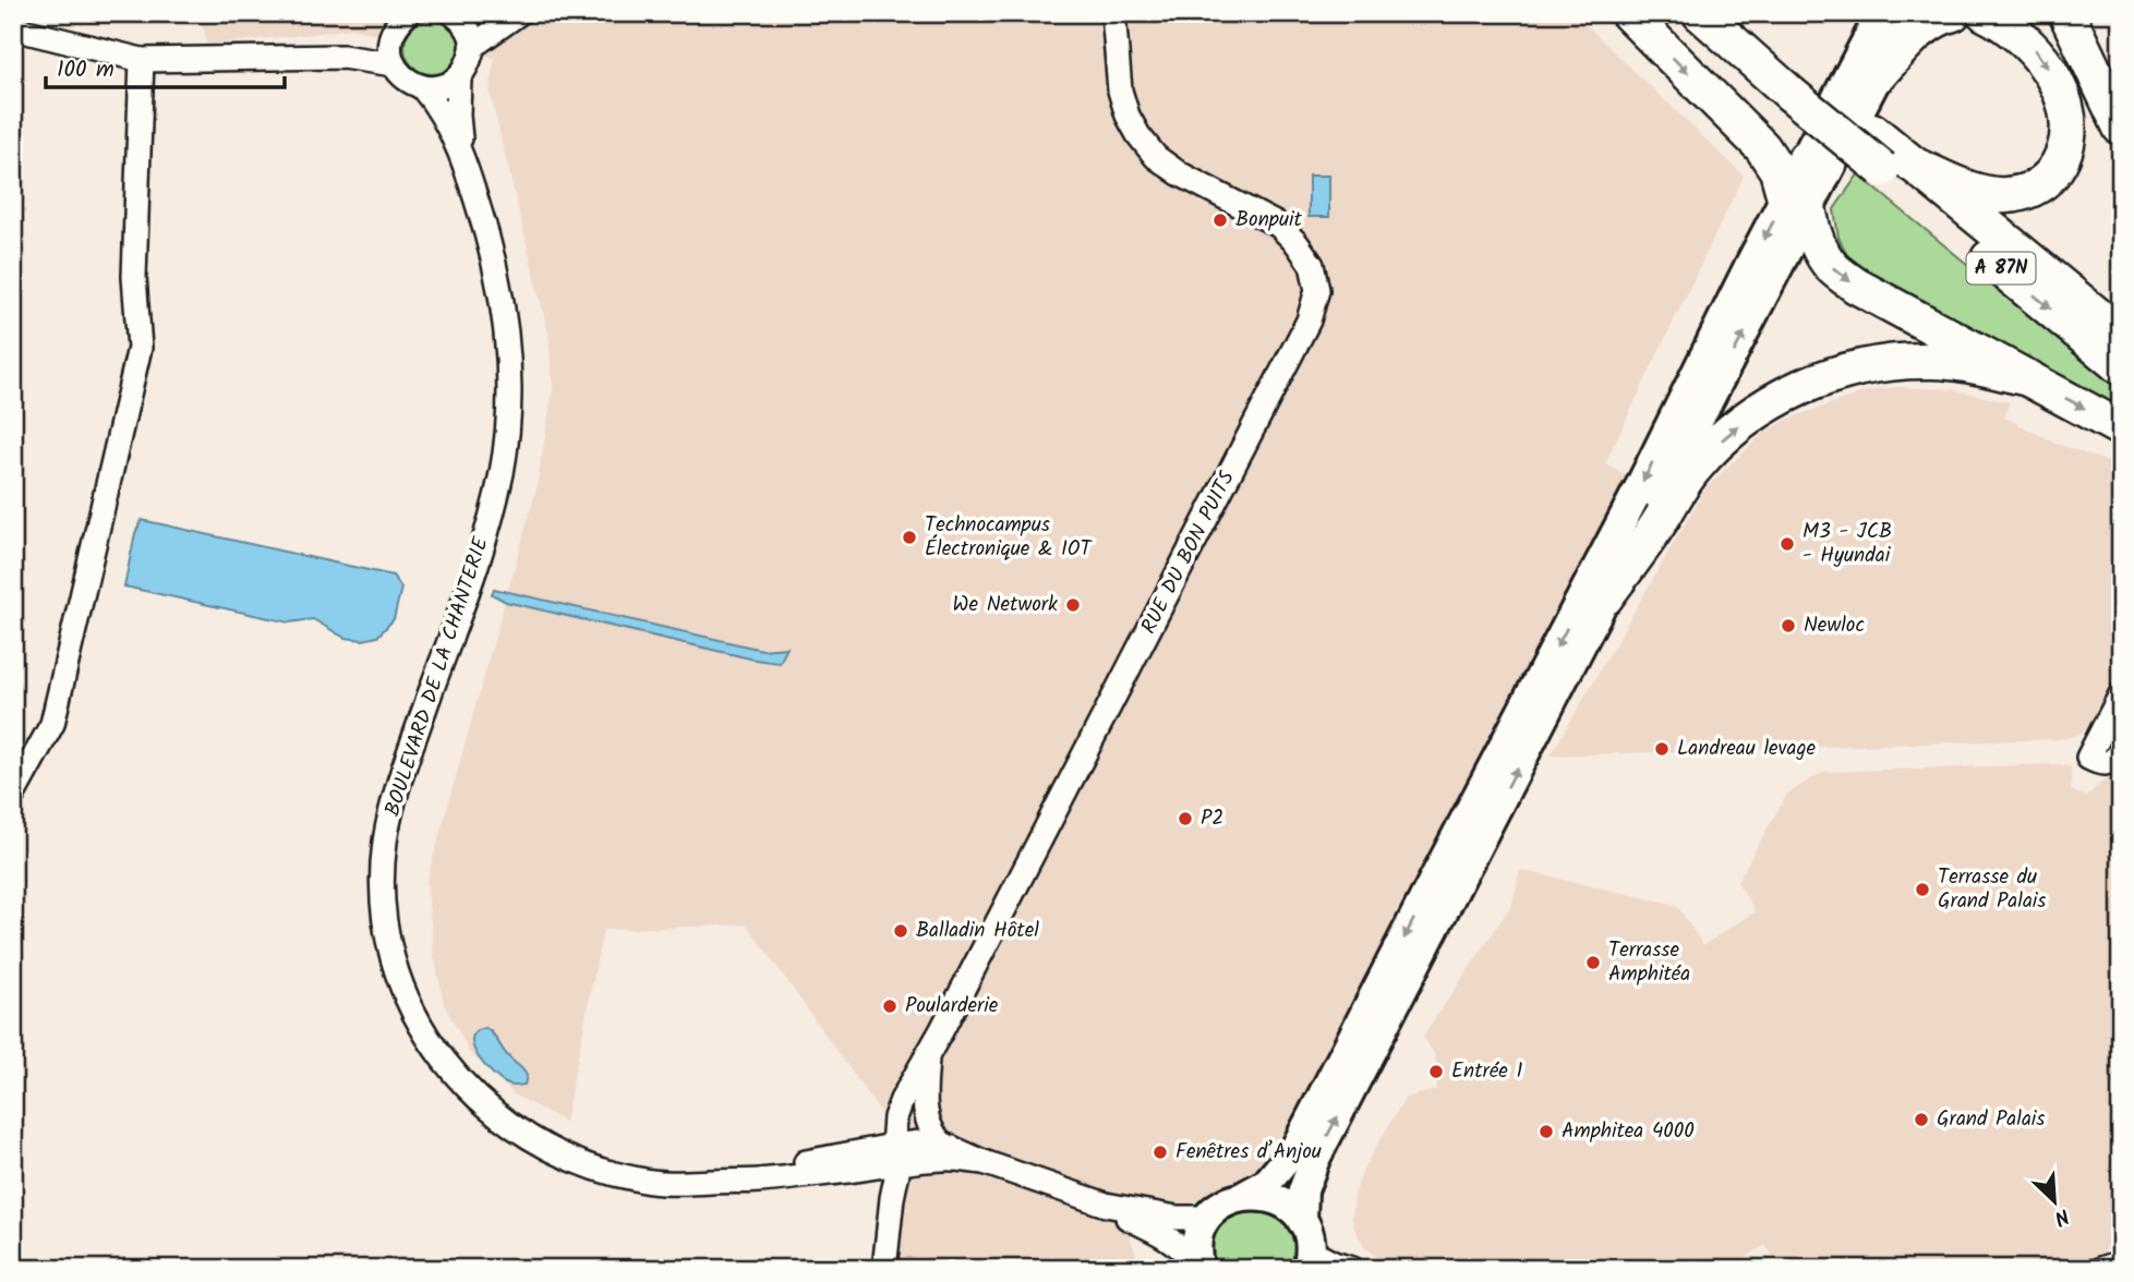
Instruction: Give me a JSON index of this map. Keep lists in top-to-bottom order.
{
  "streets": {
    "highway": ["A 87N"],
    "street": ["RUE DU BON PUITS", "BOULEVARD DE LA CHANTERIE"]
  },
  "crossings": [
    ["RUE DU BON PUITS", "BOULEVARD DE LA CHANTERIE"]
  ],
  "places": [
    "Bonpuit",
    "Technocampus Électronique & IOT",
    "M3 - JCB - Hyundai",
    "We Network",
    "Newloc",
    "Landreau levage",
    "P2",
    "Terrasse du Grand Palais",
    "Balladin Hôtel",
    "Terrasse Amphitéa",
    "Poularderie",
    "Entrée 1",
    "Grand Palais",
    "Amphitea 4000",
    "Fenêtres d’Anjou"
  ],
  "scale_bar": "100 m",
  "north": "bottom right"
}
